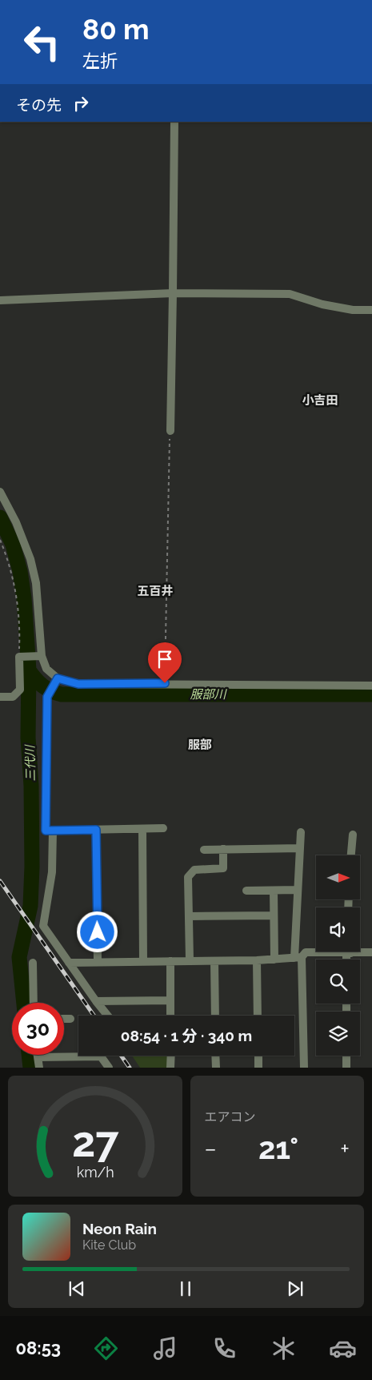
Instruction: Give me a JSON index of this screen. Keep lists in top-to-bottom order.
{
  "districts": ["小吉田", "五百井", "服部"],
  "water": ["服部川", "三代川"],
  "north": "right",
  "page": {
    "turn": ["80 m", "左折"],
    "then": "その先",
    "limit": "30",
    "trip": "08:54 · 1 分 · 340 m",
    "tile": "エアコン",
    "heat": ["−", "21°", "+"],
    "song": ["Neon Rain", "Kite Club"],
    "tabs": "08:53",
    "gauge": ["27", "km/h"]
  }
}
